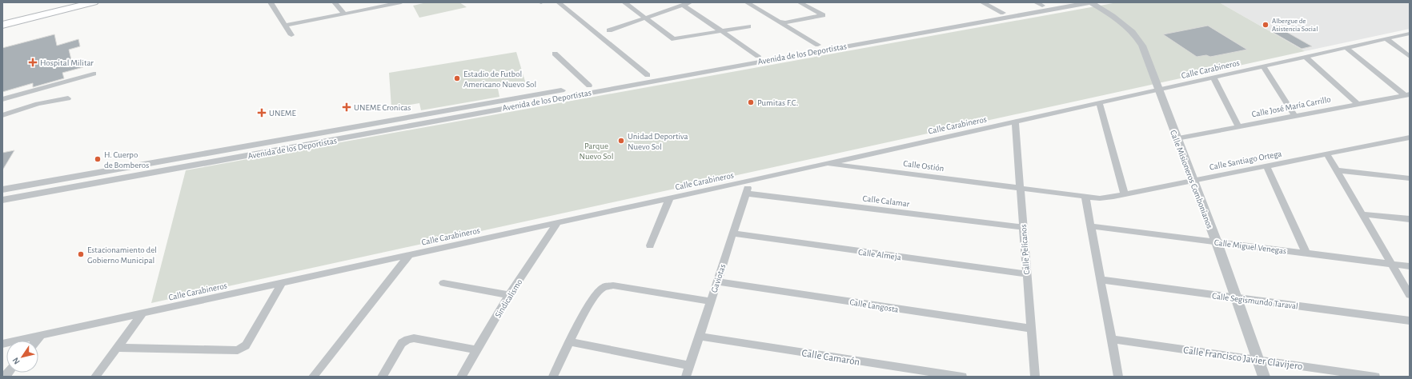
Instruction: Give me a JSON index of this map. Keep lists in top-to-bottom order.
{
  "streets": {
    "street": [
      "Avenida de los Deportistas",
      "Calle Carabineros",
      "Calle José María Carrillo",
      "Calle Santiago Ortega",
      "Calle Ostión",
      "Calle Misioneros Combonianos",
      "Calle Calamar",
      "Calle Miguel Venegas",
      "Calle Pelícanos",
      "Calle Almeja",
      "Gaviotas",
      "Sindicalismo",
      "Calle Segismundo Taraval",
      "Calle Langosta",
      "Calle Camarón",
      "Calle Francisco Javier Clavijero"
    ]
  },
  "crossings": [
    ["Avenida de los Deportistas", "Calle Misioneros Combonianos"],
    ["Calle Carabineros", "Calle Ostión"],
    ["Calle Carabineros", "Calle Misioneros Combonianos"],
    ["Calle Carabineros", "Calle Pelícanos"],
    ["Calle Carabineros", "Gaviotas"],
    ["Calle Carabineros", "Sindicalismo"],
    ["Calle José María Carrillo", "Calle Misioneros Combonianos"],
    ["Calle Santiago Ortega", "Calle Ostión"],
    ["Calle Santiago Ortega", "Calle Misioneros Combonianos"],
    ["Calle Ostión", "Calle Pelícanos"],
    ["Calle Misioneros Combonianos", "Calle Miguel Venegas"],
    ["Calle Misioneros Combonianos", "Calle Segismundo Taraval"],
    ["Calle Misioneros Combonianos", "Calle Francisco Javier Clavijero"],
    ["Calle Calamar", "Calle Pelícanos"],
    ["Calle Calamar", "Gaviotas"],
    ["Calle Pelícanos", "Calle Almeja"],
    ["Calle Pelícanos", "Calle Langosta"],
    ["Calle Almeja", "Gaviotas"],
    ["Gaviotas", "Calle Langosta"],
    ["Gaviotas", "Calle Camarón"]
  ],
  "parks": ["Parque Nuevo Sol"],
  "places": {
    "other": [
      "Albergue de Asistencia Social",
      "Estadio de Futbol Americano Nuevo Sol",
      "Pumitas F.C.",
      "Unidad Deportiva Nuevo Sol",
      "H. Cuerpo de Bomberos",
      "Estacionamiento del Gobierno Municipal"
    ],
    "health": ["Hospital Militar", "UNEME Cronicas", "UNEME"]
  },
  "north": "bottom left"
}
